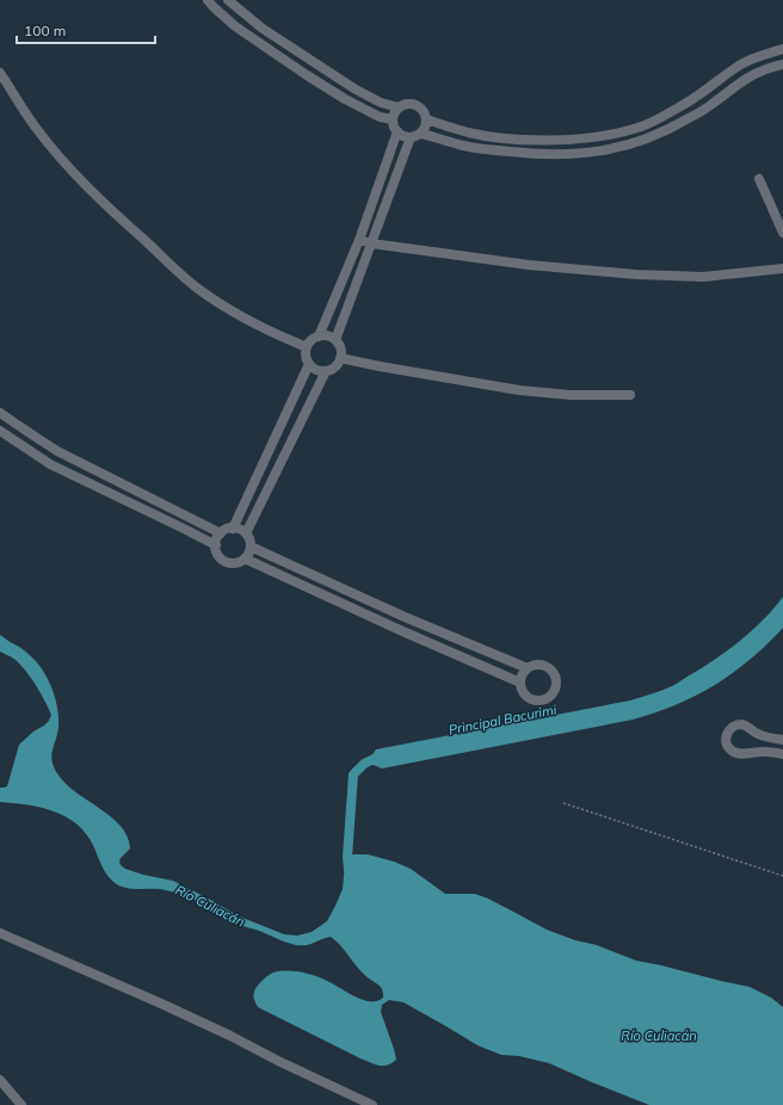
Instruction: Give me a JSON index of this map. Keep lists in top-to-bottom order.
{
  "water": ["Principal Bacurimi", "Río Culiacán"],
  "scale_bar": "100 m"
}
